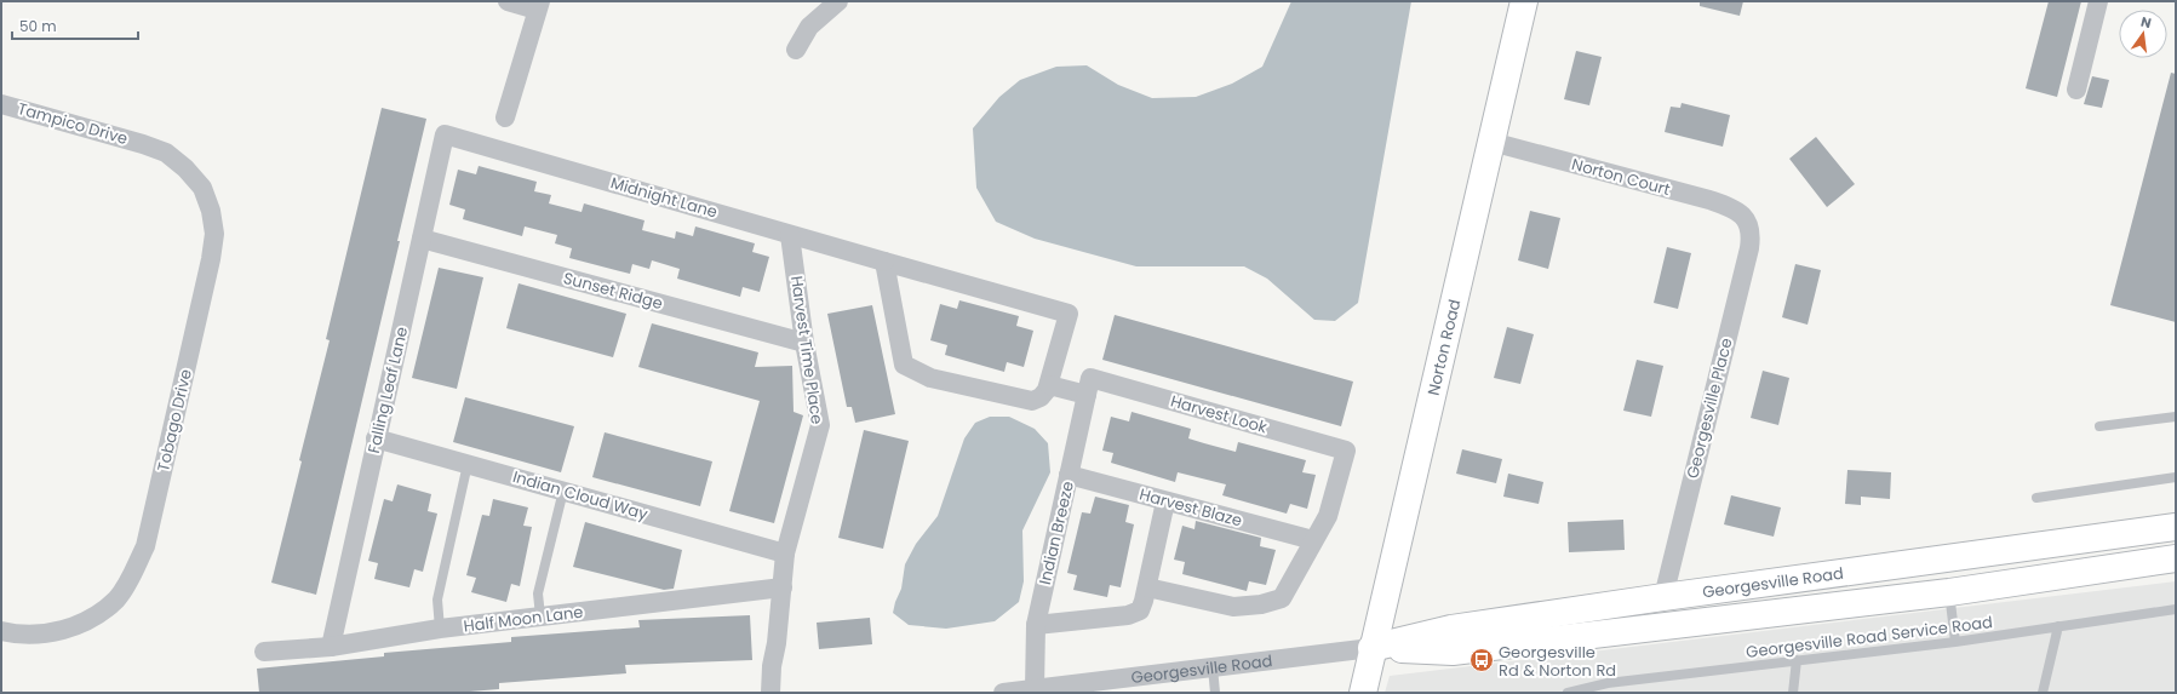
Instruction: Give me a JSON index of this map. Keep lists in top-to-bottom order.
{
  "streets": {
    "main road": ["Norton Road", "Georgesville Road"],
    "street": [
      "Tampico Drive",
      "Norton Court",
      "Midnight Lane",
      "Sunset Ridge",
      "Harvest Time Place",
      "Falling Leaf Lane",
      "Georgesville Place",
      "Harvest Look",
      "Tobago Drive",
      "Indian Cloud Way",
      "Harvest Blaze",
      "Indian Breeze",
      "Half Moon Lane"
    ],
    "lane": ["Georgesville Road Service Road"]
  },
  "crossings": [
    ["Tampico Drive", "Tobago Drive"],
    ["Norton Court", "Norton Road"],
    ["Norton Court", "Georgesville Place"],
    ["Midnight Lane", "Harvest Time Place"],
    ["Midnight Lane", "Falling Leaf Lane"],
    ["Sunset Ridge", "Harvest Time Place"],
    ["Sunset Ridge", "Falling Leaf Lane"],
    ["Norton Road", "Georgesville Road"],
    ["Harvest Time Place", "Indian Cloud Way"],
    ["Harvest Time Place", "Half Moon Lane"],
    ["Falling Leaf Lane", "Indian Cloud Way"],
    ["Falling Leaf Lane", "Half Moon Lane"],
    ["Georgesville Place", "Georgesville Road"],
    ["Harvest Look", "Harvest Blaze"],
    ["Harvest Look", "Indian Breeze"],
    ["Harvest Blaze", "Indian Breeze"],
    ["Indian Breeze", "Georgesville Road"]
  ],
  "places": {
    "bus stop": ["Georgesville Rd & Norton Rd"]
  },
  "scale_bar": "50 m",
  "north": "top"
}
